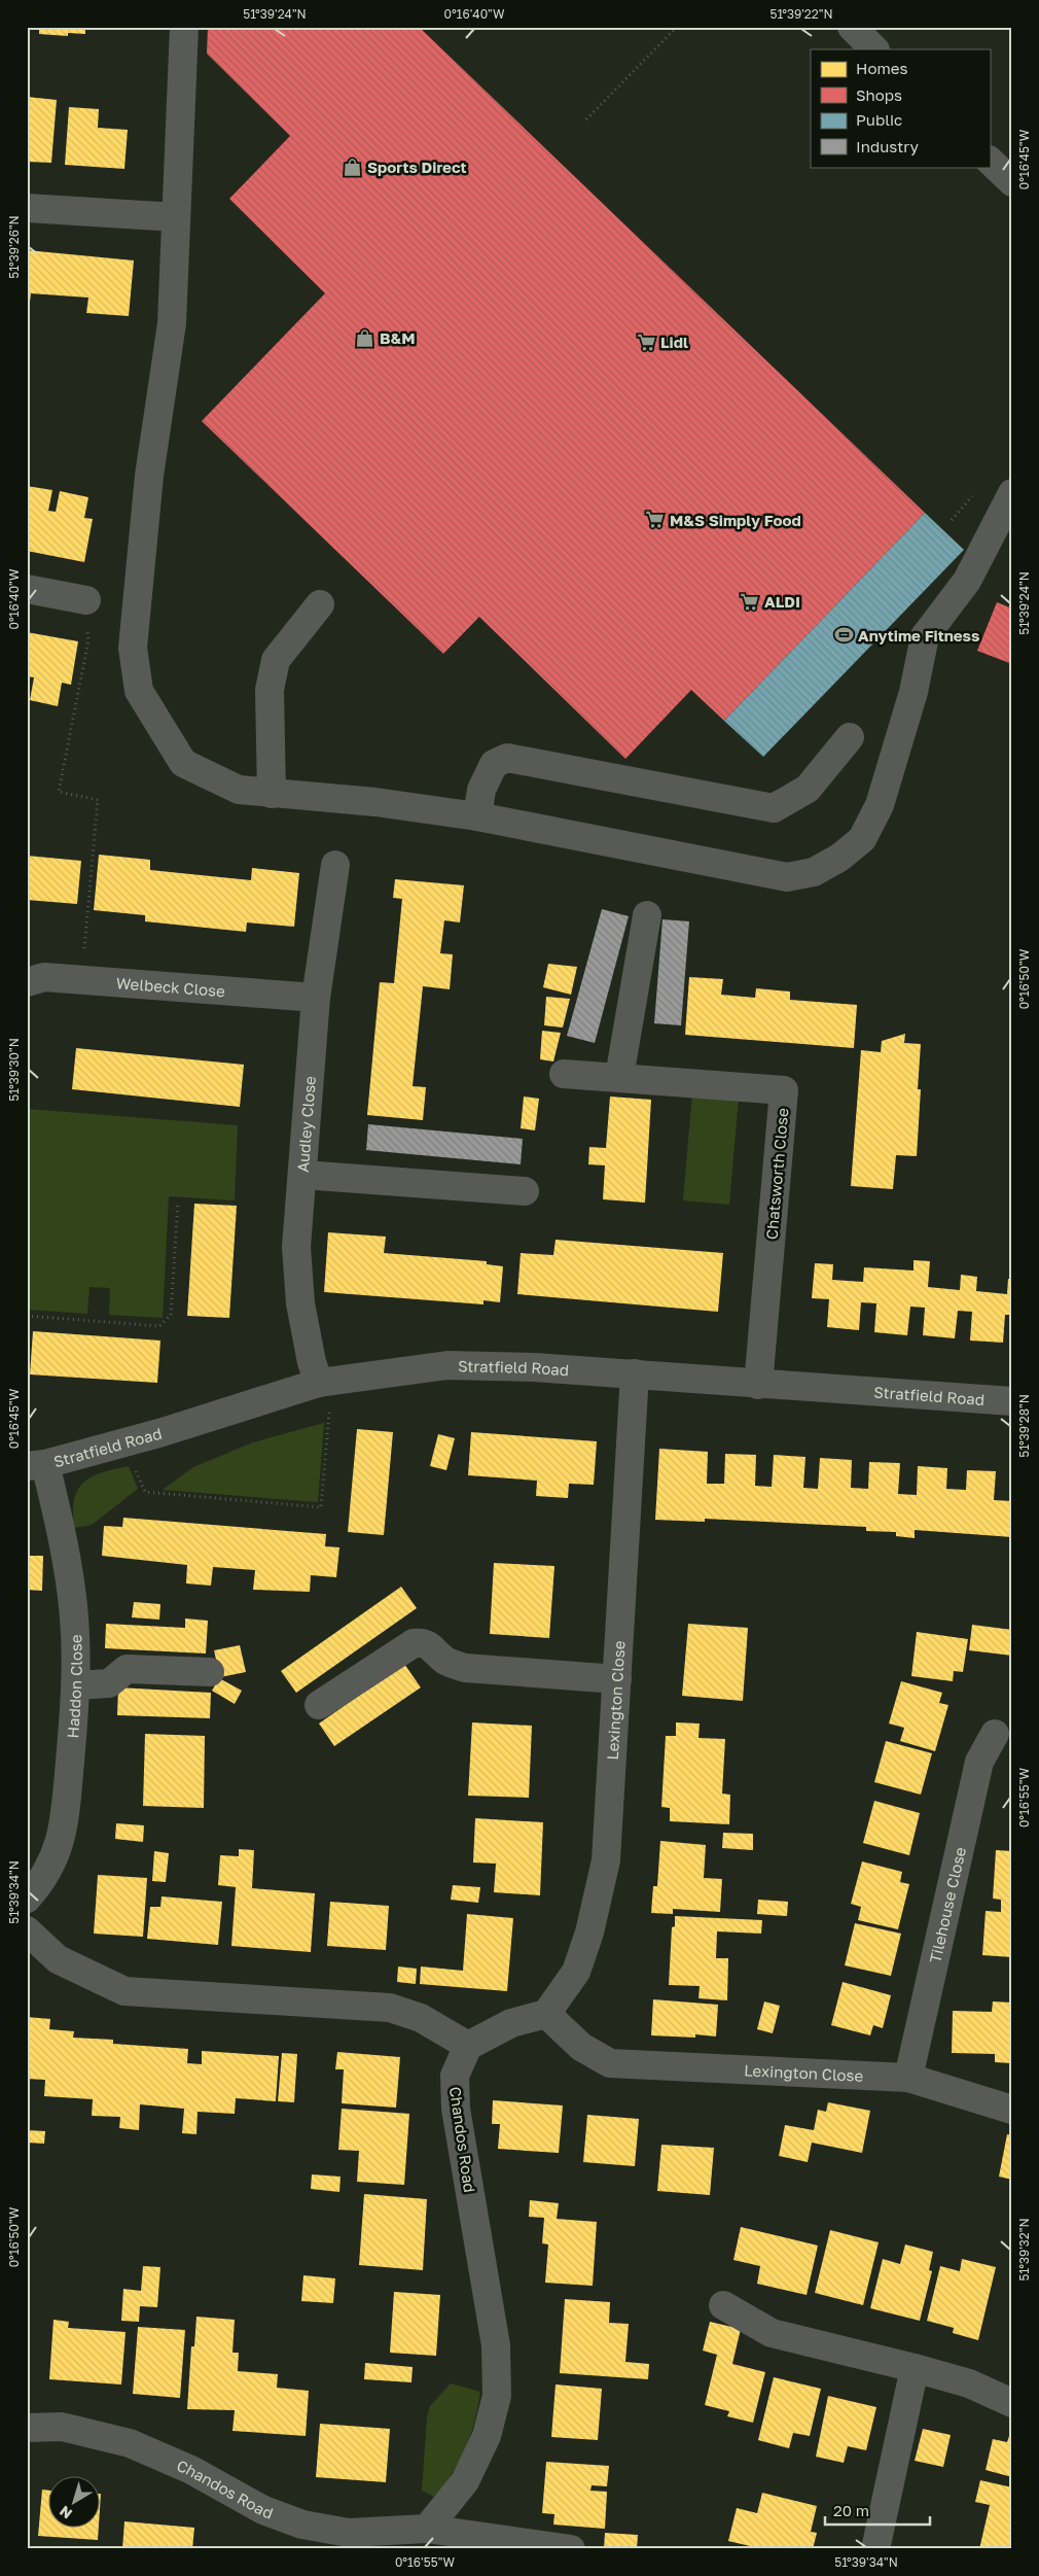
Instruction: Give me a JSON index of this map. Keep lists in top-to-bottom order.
{
  "streets": {
    "street": [
      "Welbeck Close",
      "Audley Close",
      "Chatsworth Close",
      "Stratfield Road",
      "Haddon Close",
      "Lexington Close",
      "Tilehouse Close",
      "Chandos Road"
    ]
  },
  "crossings": [
    ["Welbeck Close", "Audley Close"],
    ["Audley Close", "Stratfield Road"],
    ["Chatsworth Close", "Stratfield Road"],
    ["Stratfield Road", "Haddon Close"],
    ["Stratfield Road", "Lexington Close"],
    ["Lexington Close", "Tilehouse Close"]
  ],
  "places": {
    "shop": ["Sports Direct", "B&M"],
    "supermarket": ["Lidl", "M&S Simply Food", "ALDI"],
    "sports": ["Anytime Fitness"]
  },
  "legend": [
    "Homes",
    "Shops",
    "Public",
    "Industry"
  ],
  "scale_bar": "20 m",
  "north": "bottom left",
  "coordinates": [
    "51°39'24\"N",
    "0°16'40\"W",
    "51°39'22\"N",
    "0°16'45\"W",
    "51°39'26\"N",
    "0°16'50\"W",
    "51°39'30\"N",
    "51°39'28\"N",
    "0°16'55\"W",
    "51°39'34\"N",
    "51°39'32\"N"
  ]
}
